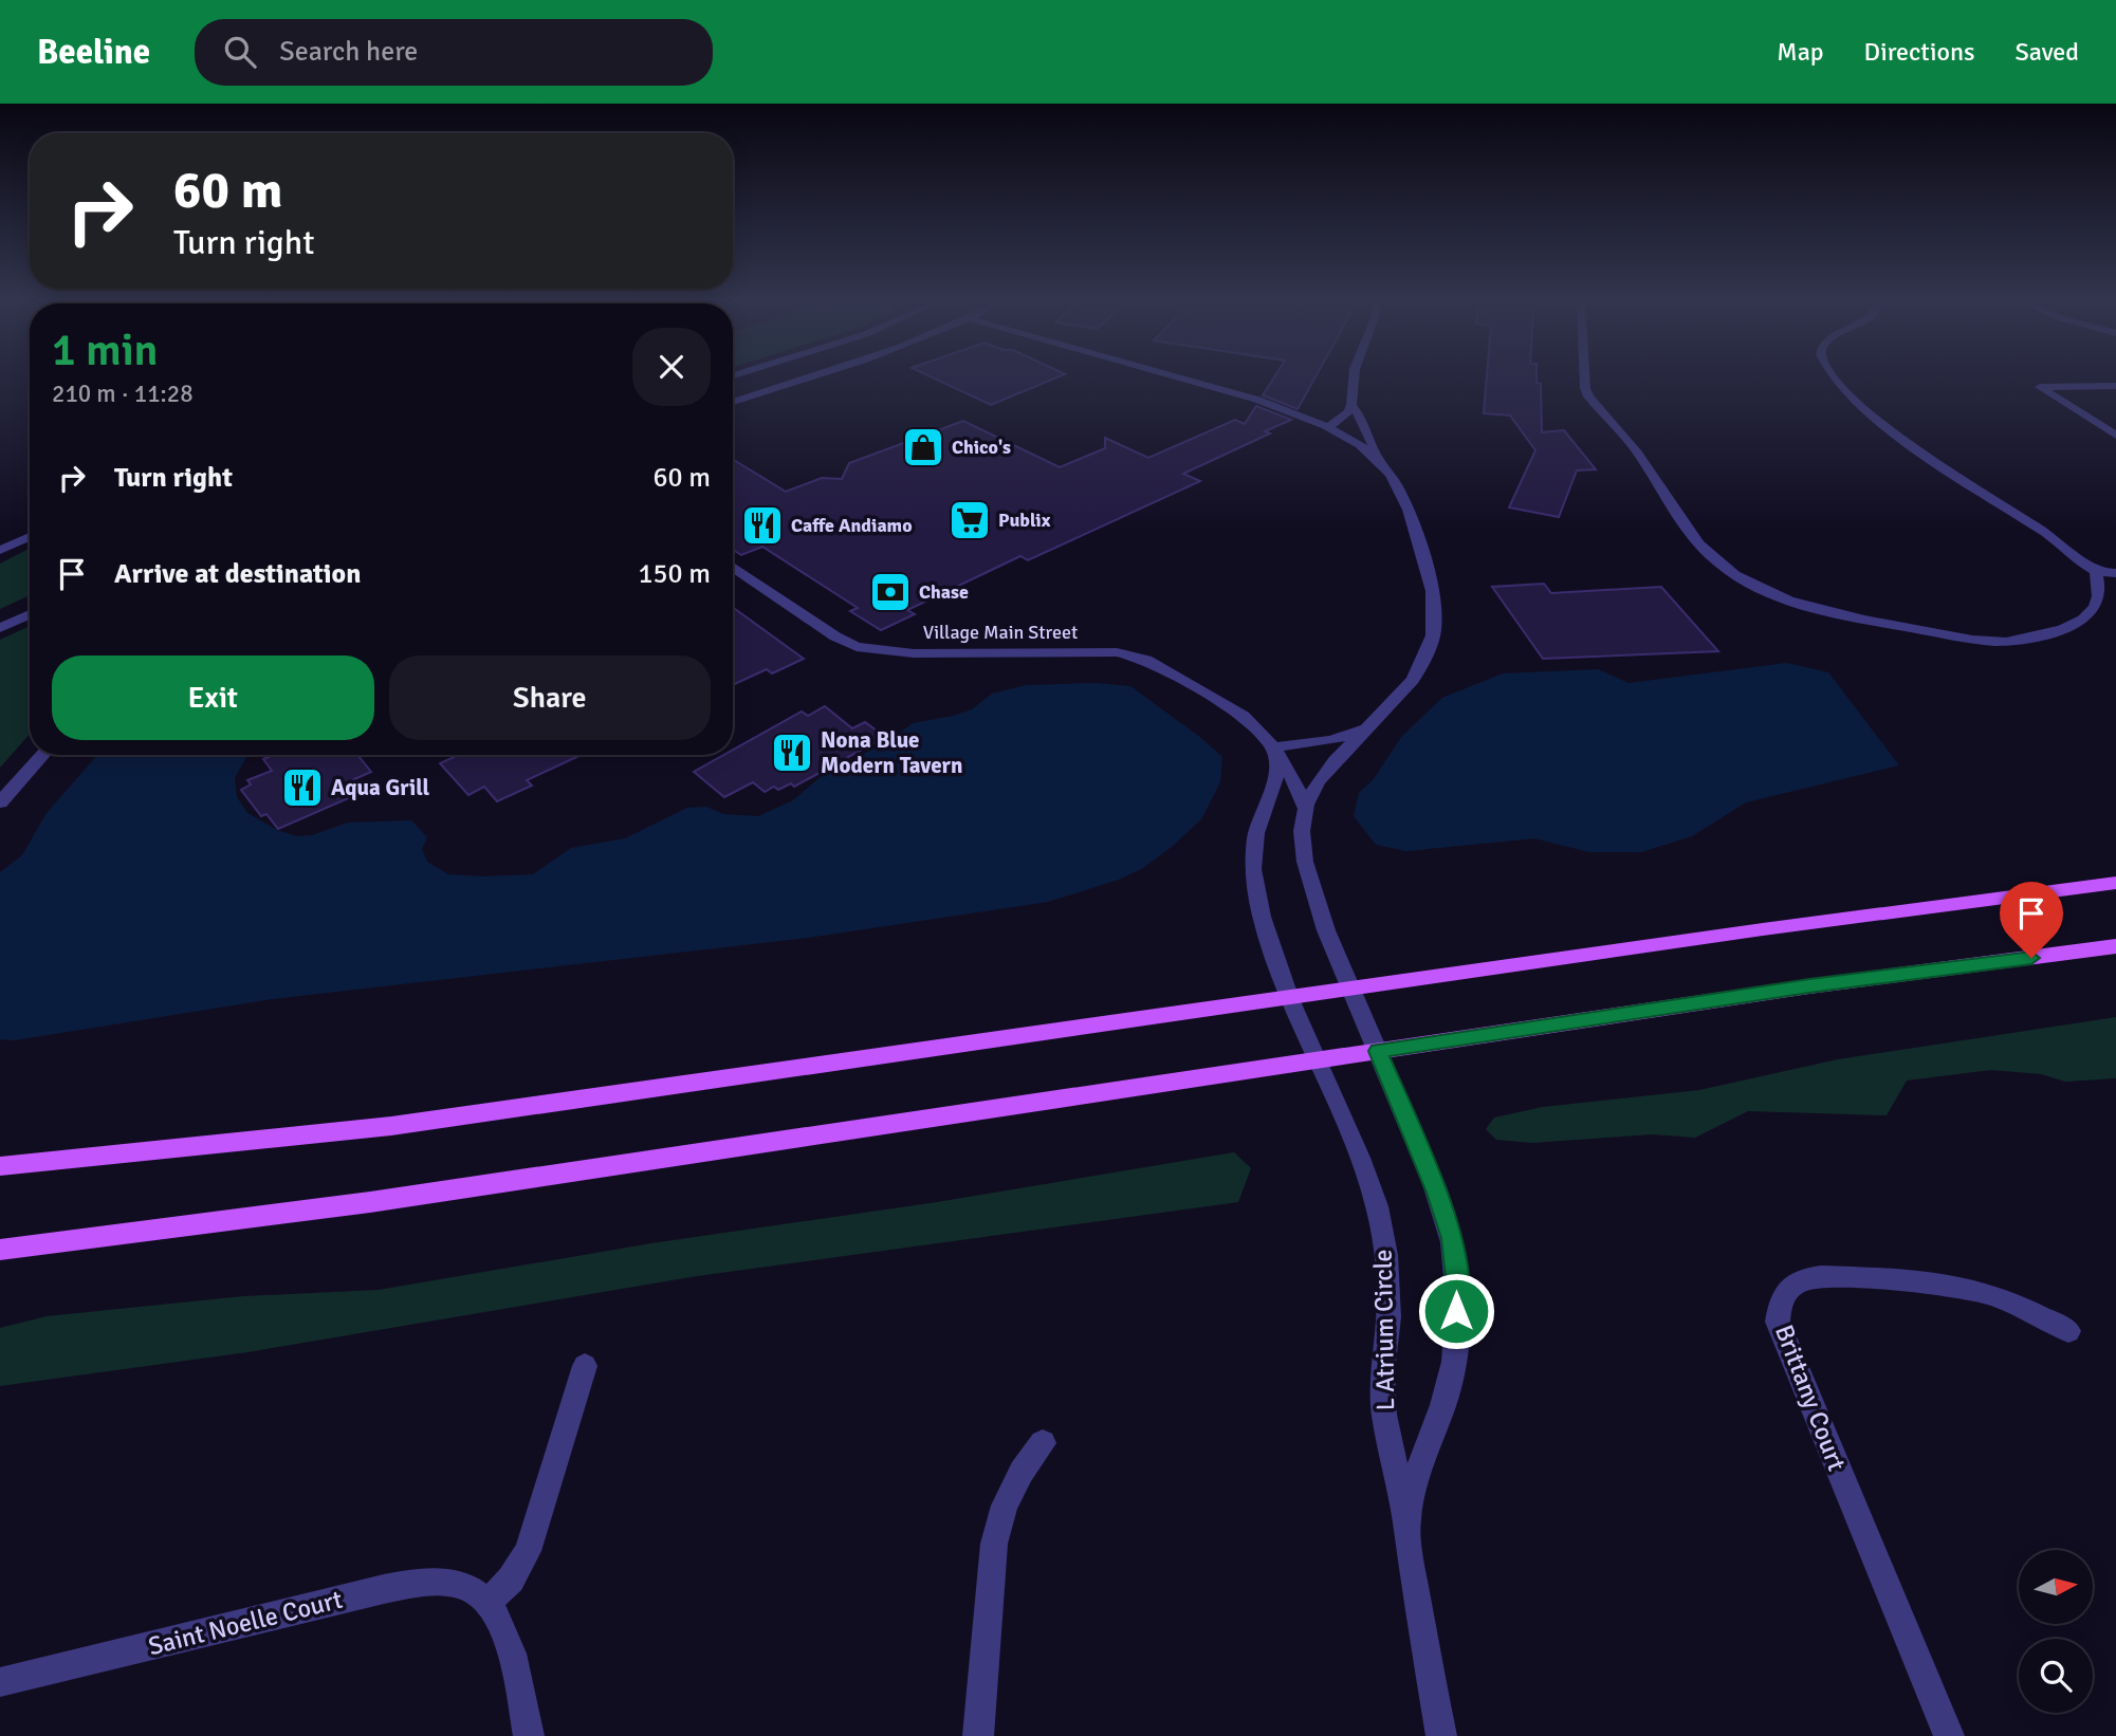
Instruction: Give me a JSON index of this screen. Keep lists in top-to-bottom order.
{
  "streets": {
    "street": [
      "Village Main Street",
      "L Atrium Circle",
      "Brittany Court",
      "Saint Noelle Court"
    ]
  },
  "crossings": [
    ["Village Main Street", "L Atrium Circle"]
  ],
  "places": {
    "shop": ["Chico's"],
    "supermarket": ["Publix"],
    "restaurant": ["Caffe Andiamo", "Nona Blue Modern Tavern", "Aqua Grill"],
    "bank": ["Chase"]
  },
  "north": "right",
  "page": {
    "header": "Beeline",
    "search": "Search here",
    "nav": ["Map", "Directions", "Saved"],
    "turn": ["60 m", "Turn right"],
    "heading": ["1 min", "210 m · 11:28"],
    "list": [
      {
        "name": "Turn right",
        "value": "60 m"
      },
      {
        "name": "Arrive at destination",
        "value": "150 m"
      }
    ],
    "buttons": ["Exit", "Share"]
  }
}
